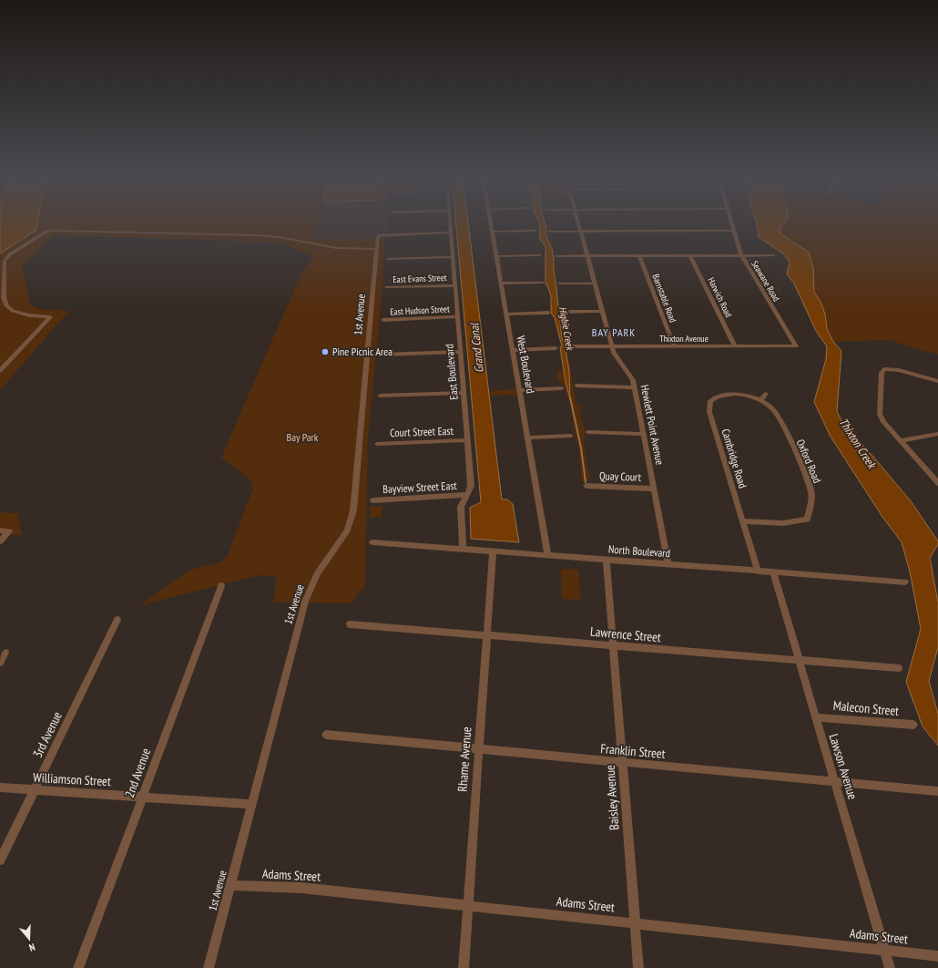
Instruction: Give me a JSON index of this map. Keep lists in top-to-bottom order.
{
  "streets": {
    "street": [
      "East Evans Street",
      "Seawane Road",
      "Harwich Road",
      "Barnstable Road",
      "East Hudson Street",
      "1st Avenue",
      "Thixton Avenue",
      "West Boulevard",
      "East Boulevard",
      "Hewlett Point Avenue",
      "Court Street East",
      "Cambridge Road",
      "Oxford Road",
      "Quay Court",
      "Bayview Street East",
      "North Boulevard",
      "Lawrence Street",
      "Malecon Street",
      "3rd Avenue",
      "Franklin Street",
      "Rhame Avenue",
      "Lawson Avenue",
      "2nd Avenue",
      "Williamson Street",
      "Baisley Avenue",
      "Adams Street"
    ]
  },
  "crossings": [
    ["East Evans Street", "East Boulevard"],
    ["Seawane Road", "Thixton Avenue"],
    ["Harwich Road", "Thixton Avenue"],
    ["Barnstable Road", "Thixton Avenue"],
    ["East Hudson Street", "East Boulevard"],
    ["1st Avenue", "Williamson Street"],
    ["1st Avenue", "Adams Street"],
    ["Thixton Avenue", "Hewlett Point Avenue"],
    ["West Boulevard", "North Boulevard"],
    ["East Boulevard", "Court Street East"],
    ["East Boulevard", "Bayview Street East"],
    ["East Boulevard", "North Boulevard"],
    ["Hewlett Point Avenue", "Quay Court"],
    ["Hewlett Point Avenue", "North Boulevard"],
    ["Cambridge Road", "Oxford Road"],
    ["Cambridge Road", "North Boulevard"],
    ["North Boulevard", "Rhame Avenue"],
    ["North Boulevard", "Lawson Avenue"],
    ["North Boulevard", "Baisley Avenue"],
    ["Lawrence Street", "Rhame Avenue"],
    ["Lawrence Street", "Lawson Avenue"],
    ["Lawrence Street", "Baisley Avenue"],
    ["Malecon Street", "Lawson Avenue"],
    ["3rd Avenue", "Williamson Street"],
    ["Franklin Street", "Rhame Avenue"],
    ["Franklin Street", "Lawson Avenue"],
    ["Franklin Street", "Baisley Avenue"],
    ["Rhame Avenue", "Adams Street"],
    ["Lawson Avenue", "Adams Street"],
    ["2nd Avenue", "Williamson Street"],
    ["Baisley Avenue", "Adams Street"]
  ],
  "districts": ["BAY PARK"],
  "water": ["Higbie Creek", "Grand Canal", "Thixton Creek"],
  "parks": ["Bay Park"],
  "places": ["Pine Picnic Area"],
  "north": "bottom"
}
